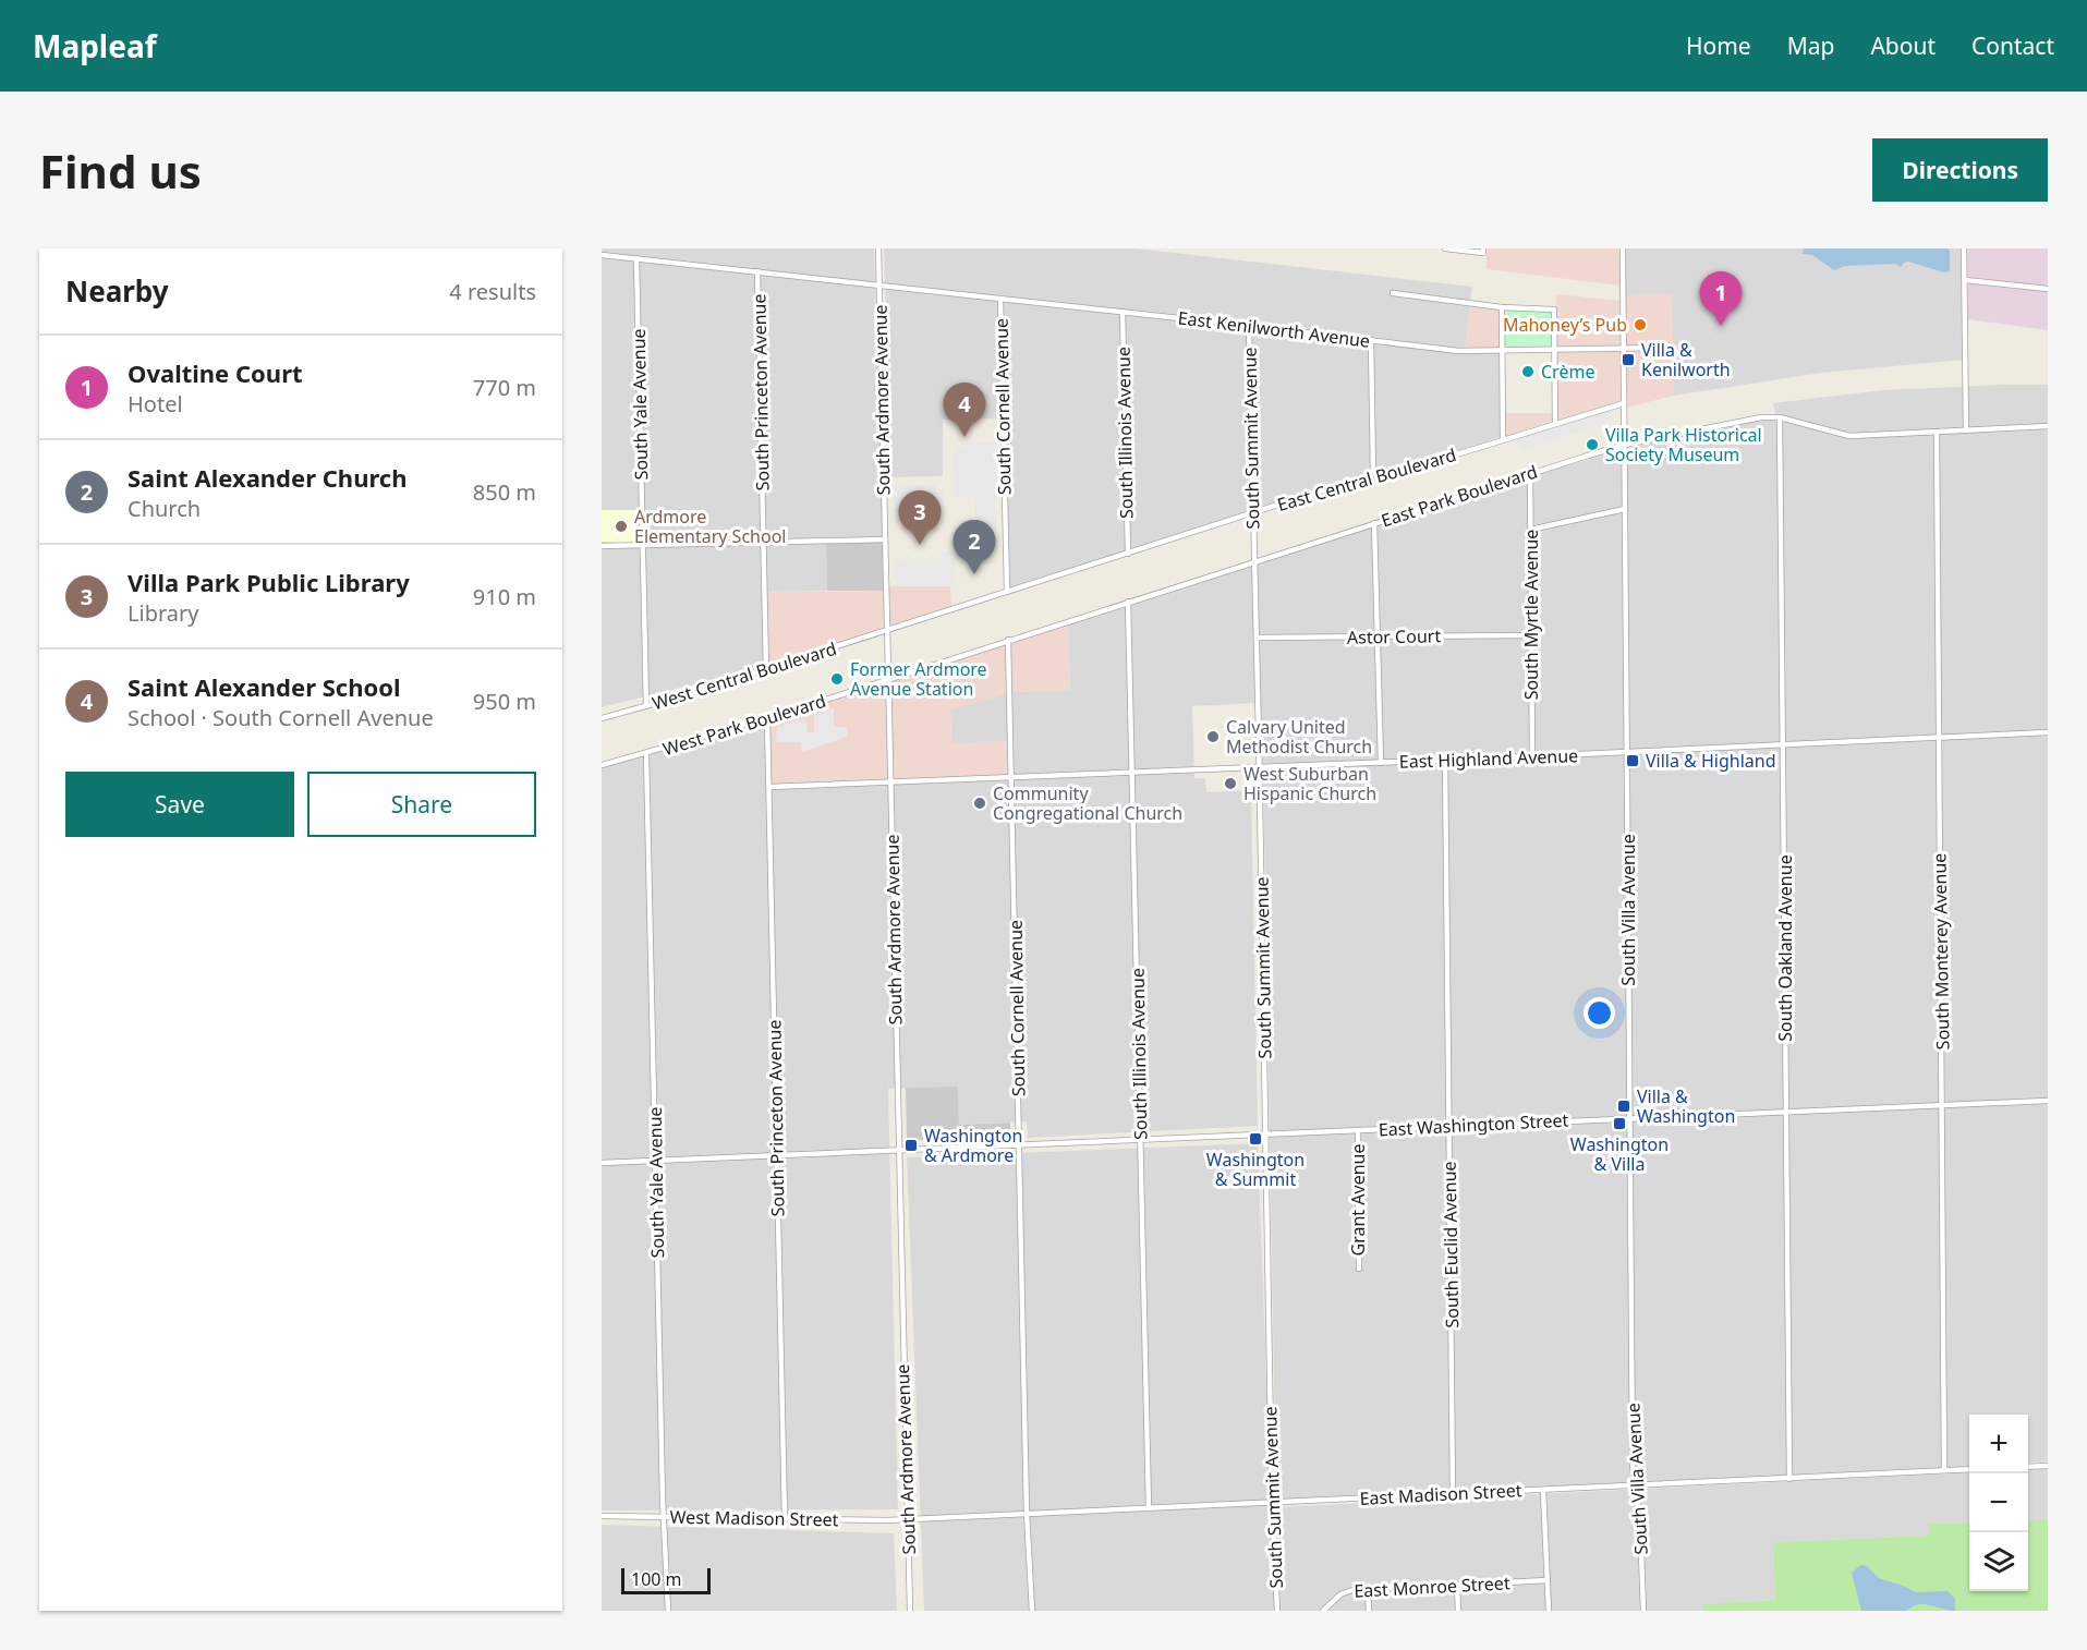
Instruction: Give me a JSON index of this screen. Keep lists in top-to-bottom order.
{
  "streets": {
    "street": [
      "East Kenilworth Avenue",
      "South Princeton Avenue",
      "South Ardmore Avenue",
      "South Yale Avenue",
      "South Cornell Avenue",
      "South Illinois Avenue",
      "South Summit Avenue",
      "East Central Boulevard",
      "East Park Boulevard",
      "South Myrtle Avenue",
      "Astor Court",
      "West Central Boulevard",
      "West Park Boulevard",
      "East Highland Avenue",
      "South Villa Avenue",
      "South Oakland Avenue",
      "South Monterey Avenue",
      "East Washington Street",
      "Grant Avenue",
      "South Euclid Avenue",
      "East Madison Street",
      "West Madison Street",
      "East Monroe Street"
    ]
  },
  "crossings": [
    ["East Kenilworth Avenue", "South Princeton Avenue"],
    ["East Kenilworth Avenue", "South Ardmore Avenue"],
    ["East Kenilworth Avenue", "South Yale Avenue"],
    ["East Kenilworth Avenue", "South Cornell Avenue"],
    ["East Kenilworth Avenue", "South Illinois Avenue"],
    ["East Kenilworth Avenue", "South Summit Avenue"],
    ["East Kenilworth Avenue", "South Villa Avenue"],
    ["South Princeton Avenue", "West Central Boulevard"],
    ["South Princeton Avenue", "West Park Boulevard"],
    ["South Princeton Avenue", "East Highland Avenue"],
    ["South Princeton Avenue", "East Washington Street"],
    ["South Princeton Avenue", "West Madison Street"],
    ["South Ardmore Avenue", "East Central Boulevard"],
    ["South Ardmore Avenue", "East Park Boulevard"],
    ["South Ardmore Avenue", "West Central Boulevard"],
    ["South Ardmore Avenue", "West Park Boulevard"],
    ["South Ardmore Avenue", "East Highland Avenue"],
    ["South Ardmore Avenue", "East Washington Street"],
    ["South Ardmore Avenue", "East Madison Street"],
    ["South Ardmore Avenue", "West Madison Street"],
    ["South Yale Avenue", "West Central Boulevard"],
    ["South Yale Avenue", "West Park Boulevard"],
    ["South Yale Avenue", "East Washington Street"],
    ["South Yale Avenue", "West Madison Street"],
    ["South Cornell Avenue", "East Central Boulevard"],
    ["South Cornell Avenue", "East Park Boulevard"],
    ["South Cornell Avenue", "East Highland Avenue"],
    ["South Cornell Avenue", "East Washington Street"],
    ["South Cornell Avenue", "East Madison Street"],
    ["South Illinois Avenue", "East Central Boulevard"],
    ["South Illinois Avenue", "East Park Boulevard"],
    ["South Illinois Avenue", "East Highland Avenue"],
    ["South Illinois Avenue", "East Washington Street"],
    ["South Illinois Avenue", "East Madison Street"],
    ["South Summit Avenue", "East Central Boulevard"],
    ["South Summit Avenue", "East Park Boulevard"],
    ["South Summit Avenue", "Astor Court"],
    ["South Summit Avenue", "East Highland Avenue"],
    ["South Summit Avenue", "East Washington Street"],
    ["South Summit Avenue", "East Madison Street"],
    ["East Central Boulevard", "West Central Boulevard"],
    ["East Central Boulevard", "South Villa Avenue"],
    ["East Park Boulevard", "South Myrtle Avenue"],
    ["East Park Boulevard", "West Park Boulevard"],
    ["East Park Boulevard", "South Villa Avenue"],
    ["East Park Boulevard", "South Oakland Avenue"],
    ["East Park Boulevard", "South Monterey Avenue"],
    ["South Myrtle Avenue", "Astor Court"],
    ["South Myrtle Avenue", "East Highland Avenue"],
    ["East Highland Avenue", "South Villa Avenue"],
    ["East Highland Avenue", "South Oakland Avenue"],
    ["East Highland Avenue", "South Monterey Avenue"],
    ["East Highland Avenue", "South Euclid Avenue"],
    ["South Villa Avenue", "East Washington Street"],
    ["South Villa Avenue", "East Madison Street"],
    ["South Oakland Avenue", "East Washington Street"],
    ["South Oakland Avenue", "East Madison Street"],
    ["South Monterey Avenue", "East Washington Street"],
    ["South Monterey Avenue", "East Madison Street"],
    ["East Washington Street", "Grant Avenue"],
    ["East Washington Street", "South Euclid Avenue"],
    ["South Euclid Avenue", "East Madison Street"],
    ["East Madison Street", "West Madison Street"]
  ],
  "places": {
    "other": [
      "Mahoney’s Pub",
      "Crème",
      "Villa Park Historical Society Museum",
      "Ardmore Elementary School",
      "Former Ardmore Avenue Station",
      "Calvary United Methodist Church",
      "West Suburban Hispanic Church",
      "Community Congregational Church"
    ],
    "transit": [
      "Villa & Kenilworth",
      "Villa & Highland",
      "Villa & Washington",
      "Washington & Villa",
      "Washington & Summit",
      "Washington & Ardmore"
    ]
  },
  "scale_bar": "100 m",
  "page": {
    "header": "Mapleaf",
    "nav": [
      "Home",
      "Map",
      "About",
      "Contact"
    ],
    "buttons": [
      "Directions",
      ["Save", "Share"]
    ],
    "title": "Find us",
    "heading": ["Nearby", "4 results"],
    "pins": [
      "1",
      "4",
      "3",
      "2"
    ],
    "list": [
      {
        "mark": "1",
        "name": "Ovaltine Court",
        "note": "Hotel",
        "value": "770 m"
      },
      {
        "mark": "2",
        "name": "Saint Alexander Church",
        "note": "Church",
        "value": "850 m"
      },
      {
        "mark": "3",
        "name": "Villa Park Public Library",
        "note": "Library",
        "value": "910 m"
      },
      {
        "mark": "4",
        "name": "Saint Alexander School",
        "note": "School · South Cornell Avenue",
        "value": "950 m"
      }
    ],
    "map_buttons": ["+", "−"],
    "scale": "100 m"
  }
}
